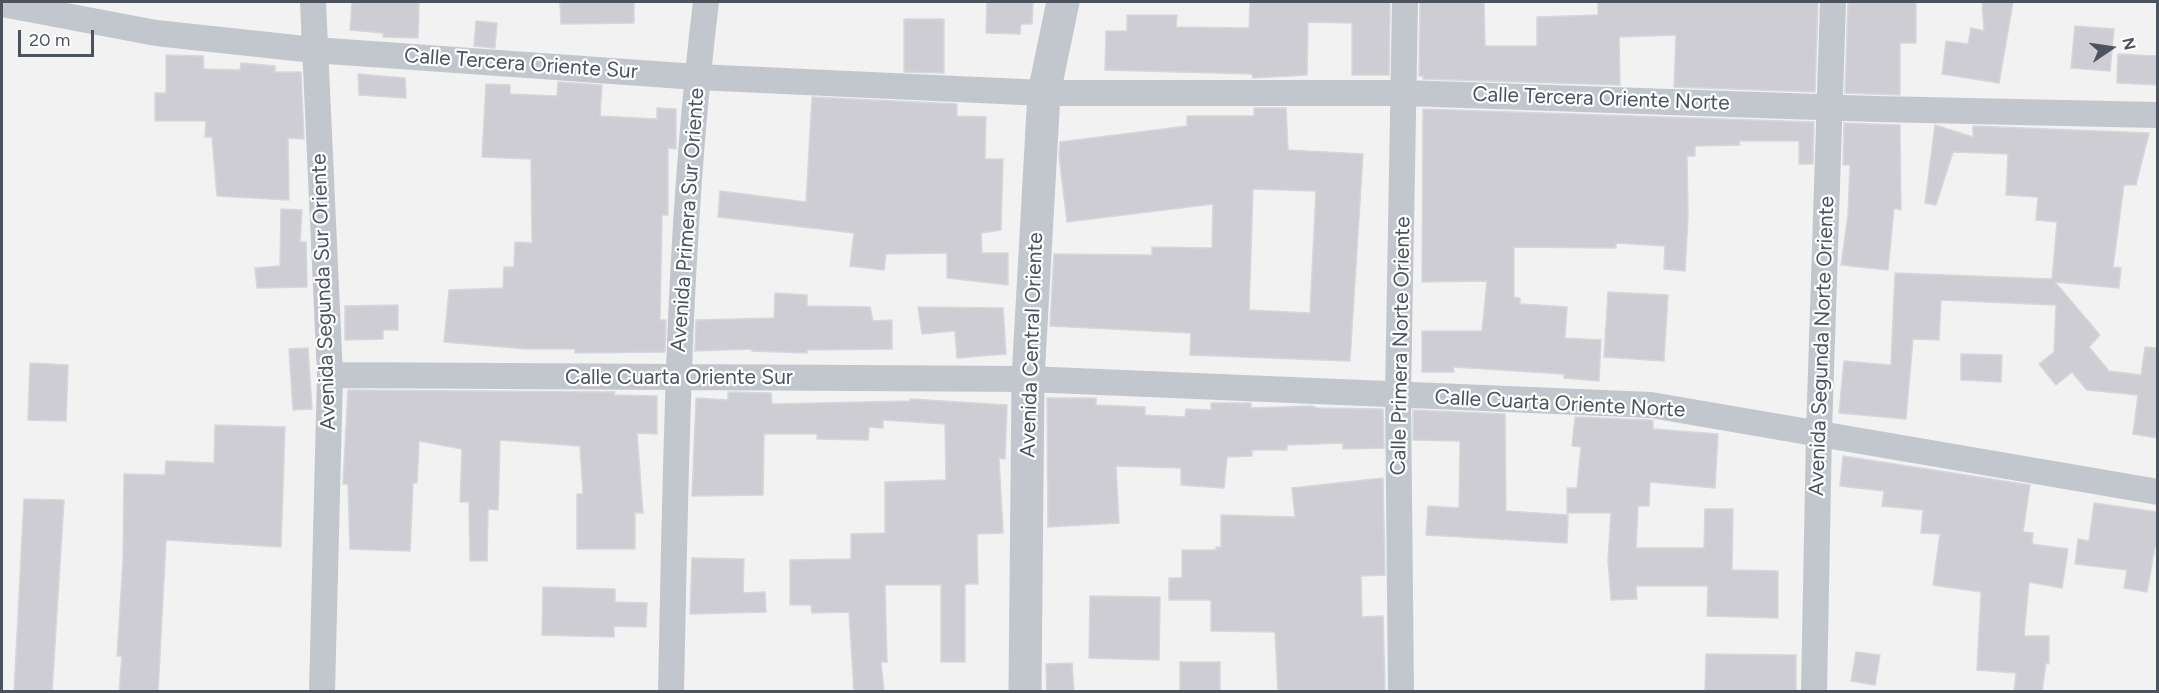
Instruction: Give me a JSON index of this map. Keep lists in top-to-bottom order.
{
  "streets": {
    "street": [
      "Calle Tercera Oriente Sur",
      "Calle Tercera Oriente Norte",
      "Avenida Primera Sur Oriente",
      "Avenida Segunda Sur Oriente",
      "Avenida Central Oriente",
      "Calle Primera Norte Oriente",
      "Avenida Segunda Norte Oriente",
      "Calle Cuarta Oriente Sur",
      "Calle Cuarta Oriente Norte"
    ]
  },
  "crossings": [
    ["Calle Tercera Oriente Sur", "Calle Tercera Oriente Norte"],
    ["Calle Tercera Oriente Sur", "Avenida Primera Sur Oriente"],
    ["Calle Tercera Oriente Sur", "Avenida Segunda Sur Oriente"],
    ["Calle Tercera Oriente Sur", "Avenida Central Oriente"],
    ["Calle Tercera Oriente Norte", "Avenida Central Oriente"],
    ["Calle Tercera Oriente Norte", "Calle Primera Norte Oriente"],
    ["Calle Tercera Oriente Norte", "Avenida Segunda Norte Oriente"],
    ["Avenida Primera Sur Oriente", "Calle Cuarta Oriente Sur"],
    ["Avenida Segunda Sur Oriente", "Calle Cuarta Oriente Sur"],
    ["Avenida Central Oriente", "Calle Cuarta Oriente Sur"],
    ["Avenida Central Oriente", "Calle Cuarta Oriente Norte"],
    ["Calle Primera Norte Oriente", "Calle Cuarta Oriente Norte"],
    ["Avenida Segunda Norte Oriente", "Calle Cuarta Oriente Norte"],
    ["Calle Cuarta Oriente Sur", "Calle Cuarta Oriente Norte"]
  ],
  "scale_bar": "20 m",
  "north": "right"
}
